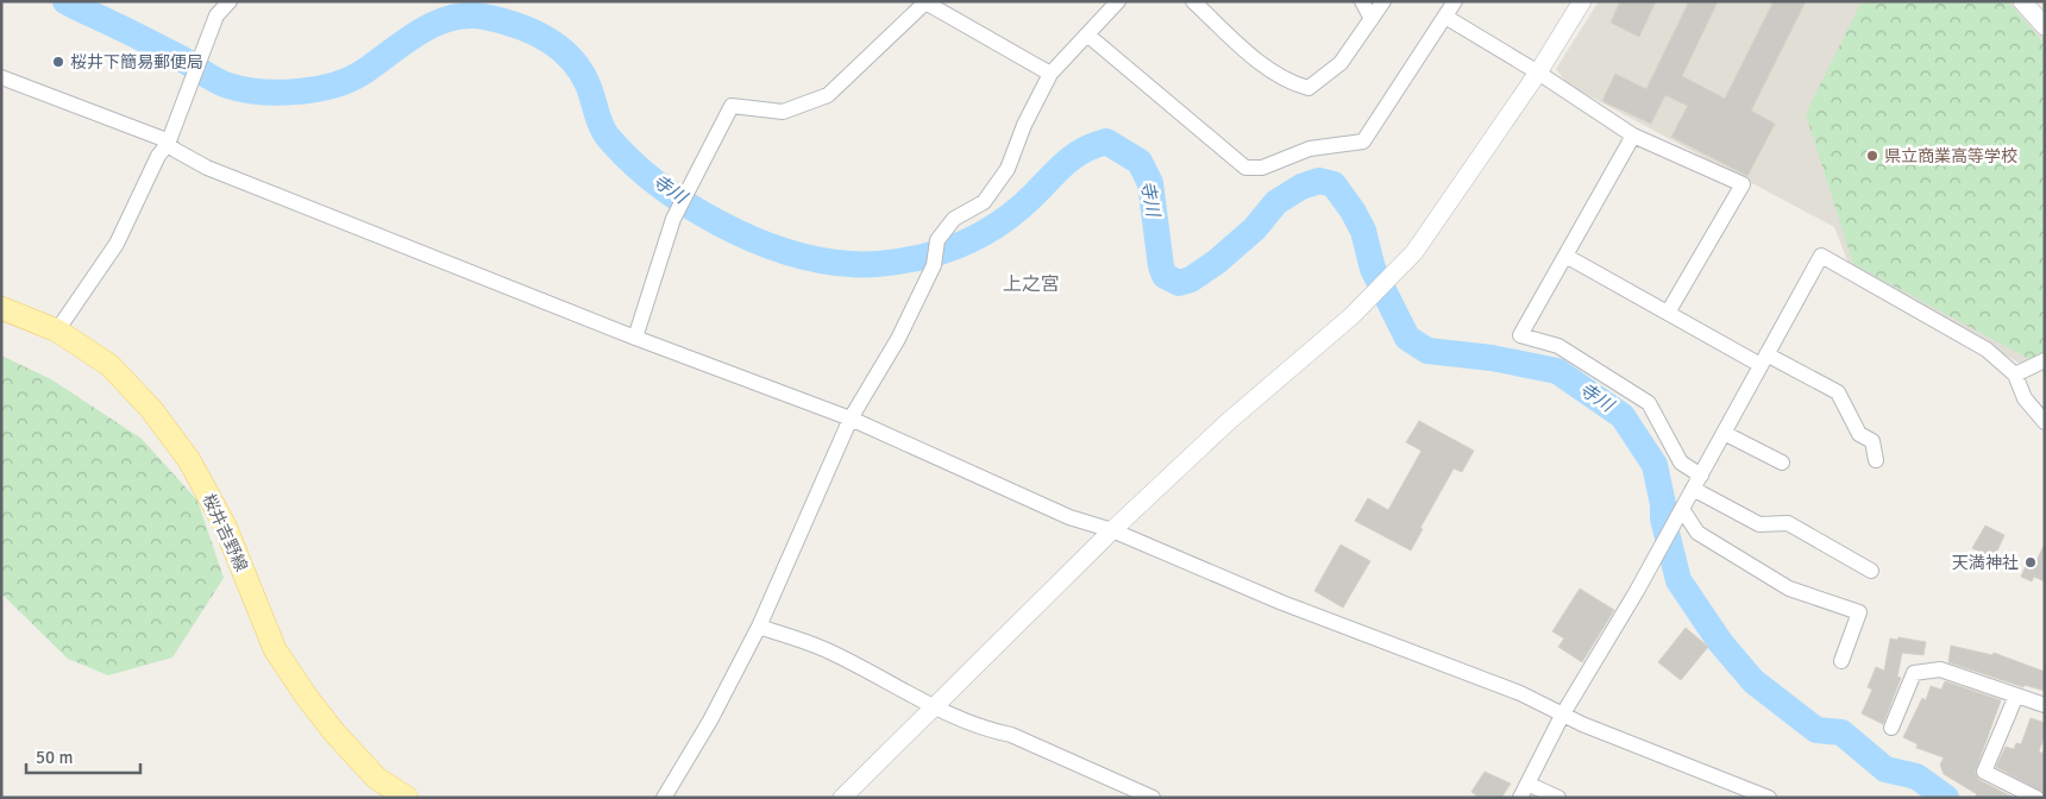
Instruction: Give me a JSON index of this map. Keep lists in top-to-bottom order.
{
  "streets": {
    "main road": ["桜井吉野線"]
  },
  "districts": ["上之宮"],
  "water": ["寺川"],
  "places": ["桜井下簡易郵便局", "県立商業高等学校", "天満神社"],
  "scale_bar": "50 m"
}
